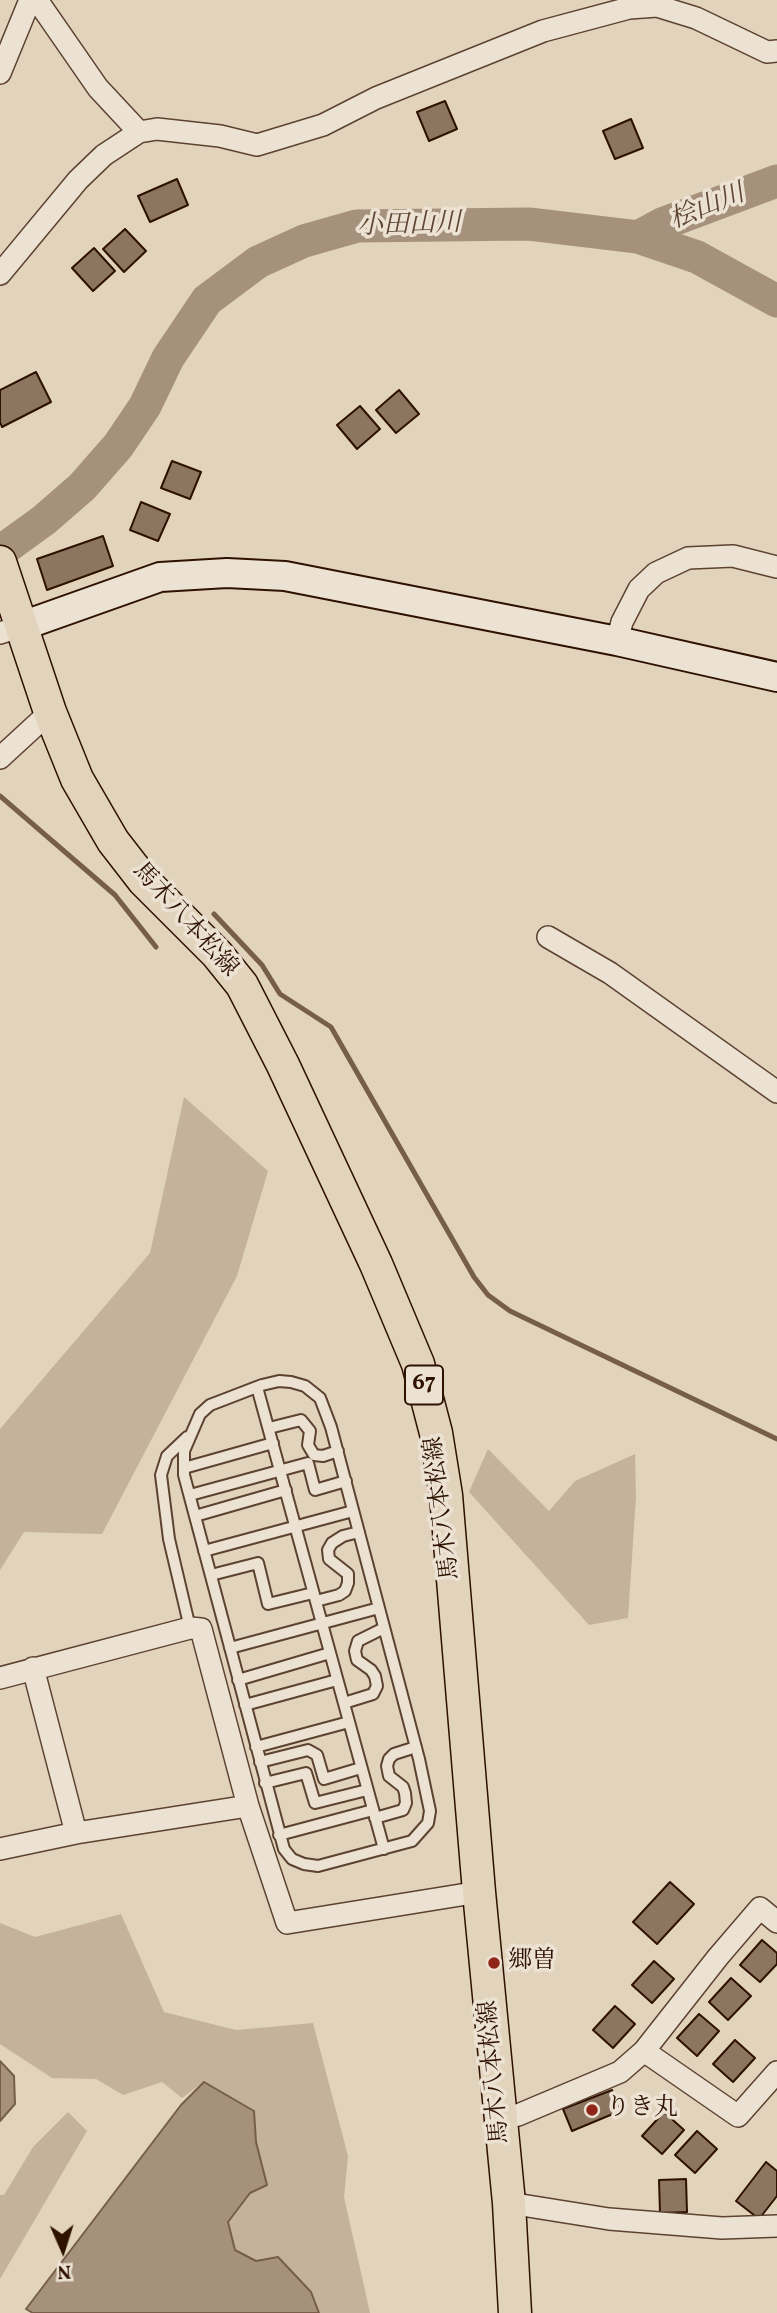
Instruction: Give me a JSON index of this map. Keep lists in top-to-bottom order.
{
  "streets": {
    "main road": ["馬木八本松線", "67"]
  },
  "water": ["桧山川", "小田山川"],
  "places": ["郷曽", "りき丸"],
  "north": "bottom"
}
